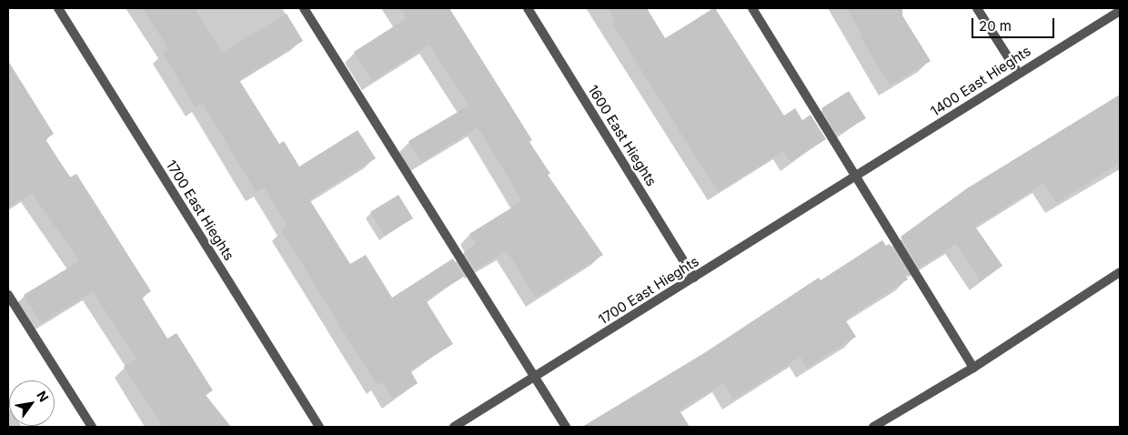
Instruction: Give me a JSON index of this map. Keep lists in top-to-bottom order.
{
  "streets": {
    "street": ["1400 East Hieghts", "1600 East Hieghts", "1700 East Hieghts"]
  },
  "crossings": [
    ["1400 East Hieghts", "1700 East Hieghts"],
    ["1600 East Hieghts", "1700 East Hieghts"]
  ],
  "scale_bar": "20 m",
  "north": "top right"
}
